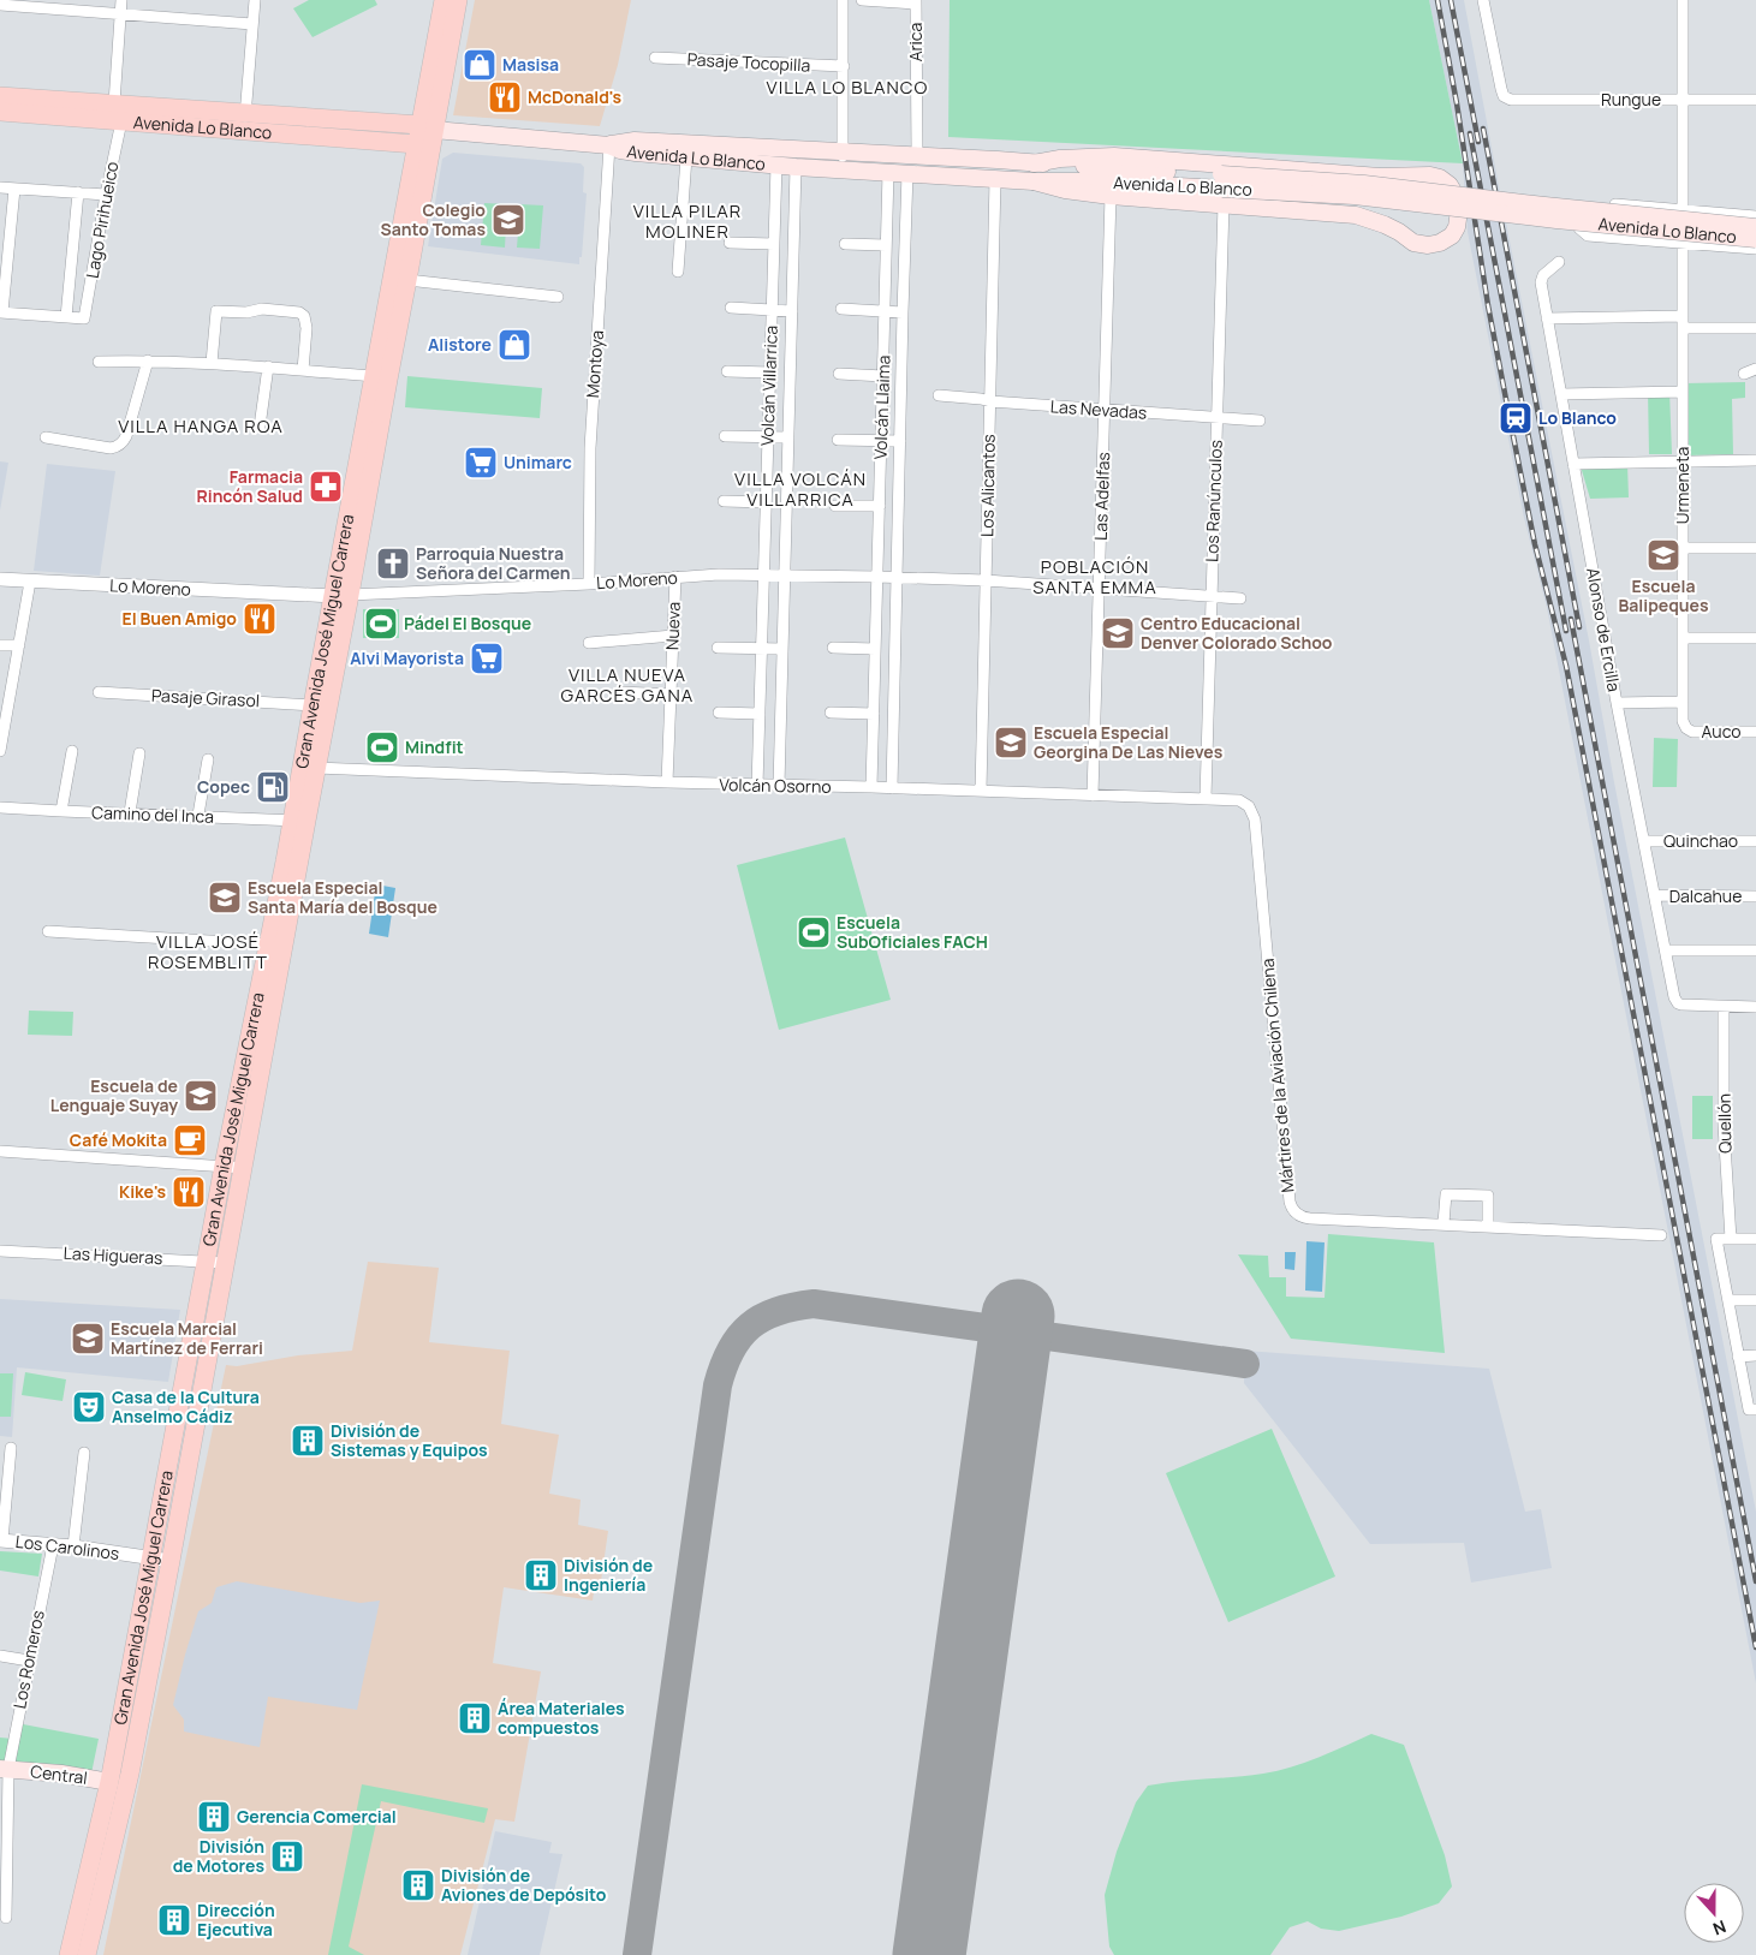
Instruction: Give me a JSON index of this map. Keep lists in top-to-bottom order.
{
  "streets": {
    "main road": ["Avenida Lo Blanco", "Gran Avenida José Miguel Carrera", "Central"],
    "street": [
      "Arica",
      "Pasaje Tocopilla",
      "Rungue",
      "Lago Pirihueico",
      "Montoya",
      "Volcán Villarrica",
      "Volcán Llaima",
      "Las Nevadas",
      "Los Alicantos",
      "Urmeneta",
      "Las Adelfas",
      "Los Ranúnculos",
      "Lo Moreno",
      "Nueva",
      "Alonso de Ercilla",
      "Pasaje Girasol",
      "Auco",
      "Volcán Osorno",
      "Camino del Inca",
      "Quinchao",
      "Dalcahue",
      "Mártires de la Aviación Chilena",
      "Quellón",
      "Las Higueras",
      "Los Carolinos",
      "Los Romeros"
    ]
  },
  "crossings": [
    ["Arica", "Avenida Lo Blanco"],
    ["Avenida Lo Blanco", "Lago Pirihueico"],
    ["Avenida Lo Blanco", "Montoya"],
    ["Avenida Lo Blanco", "Volcán Villarrica"],
    ["Avenida Lo Blanco", "Volcán Llaima"],
    ["Avenida Lo Blanco", "Los Alicantos"],
    ["Avenida Lo Blanco", "Los Ranúnculos"],
    ["Avenida Lo Blanco", "Gran Avenida José Miguel Carrera"],
    ["Montoya", "Lo Moreno"],
    ["Volcán Villarrica", "Lo Moreno"],
    ["Volcán Villarrica", "Volcán Osorno"],
    ["Volcán Llaima", "Lo Moreno"],
    ["Volcán Llaima", "Volcán Osorno"],
    ["Las Nevadas", "Los Alicantos"],
    ["Las Nevadas", "Las Adelfas"],
    ["Las Nevadas", "Los Ranúnculos"],
    ["Los Alicantos", "Lo Moreno"],
    ["Los Alicantos", "Volcán Osorno"],
    ["Urmeneta", "Auco"],
    ["Las Adelfas", "Lo Moreno"],
    ["Las Adelfas", "Volcán Osorno"],
    ["Los Ranúnculos", "Lo Moreno"],
    ["Los Ranúnculos", "Volcán Osorno"],
    ["Lo Moreno", "Nueva"],
    ["Lo Moreno", "Gran Avenida José Miguel Carrera"],
    ["Nueva", "Volcán Osorno"],
    ["Alonso de Ercilla", "Quinchao"],
    ["Alonso de Ercilla", "Dalcahue"],
    ["Alonso de Ercilla", "Quellón"],
    ["Gran Avenida José Miguel Carrera", "Pasaje Girasol"],
    ["Gran Avenida José Miguel Carrera", "Volcán Osorno"],
    ["Gran Avenida José Miguel Carrera", "Camino del Inca"],
    ["Gran Avenida José Miguel Carrera", "Las Higueras"],
    ["Gran Avenida José Miguel Carrera", "Los Carolinos"],
    ["Gran Avenida José Miguel Carrera", "Central"],
    ["Volcán Osorno", "Mártires de la Aviación Chilena"],
    ["Los Carolinos", "Los Romeros"],
    ["Los Romeros", "Central"]
  ],
  "districts": [
    "VILLA LO BLANCO",
    "VILLA PILAR MOLINER",
    "VILLA HANGA ROA",
    "VILLA VOLCÁN VILLARRICA",
    "POBLACIÓN SANTA EMMA",
    "VILLA NUEVA GARCÉS GANA",
    "VILLA JOSÉ ROSEMBLITT"
  ],
  "places": {
    "shop": ["Masisa", "Alistore"],
    "restaurant": ["McDonald's", "El Buen Amigo", "Kike's"],
    "school or university": [
      "Colegio Santo Tomas",
      "Escuela Balipeques",
      "Centro Educacional Denver Colorado Schoo",
      "Escuela Especial Georgina De Las Nieves",
      "Escuela Especial Santa María del Bosque",
      "Escuela de Lenguaje Suyay",
      "Escuela Marcial Martínez de Ferrari"
    ],
    "station": ["Lo Blanco"],
    "supermarket": ["Unimarc", "Alvi Mayorista"],
    "pharmacy": ["Farmacia Rincón Salud"],
    "church": ["Parroquia Nuestra Señora del Carmen"],
    "sports": ["Pádel El Bosque", "Mindfit", "Escuela SubOficiales FACH"],
    "fuel station": ["Copec"],
    "cafe": ["Café Mokita"],
    "theatre": ["Casa de la Cultura Anselmo Cádiz"],
    "building": [
      "División de Sistemas y Equipos",
      "División de Ingeniería",
      "Área Materiales compuestos",
      "Gerencia Comercial",
      "División de Motores",
      "División de Aviones de Depósito",
      "Dirección Ejecutiva"
    ]
  },
  "north": "bottom"
}
